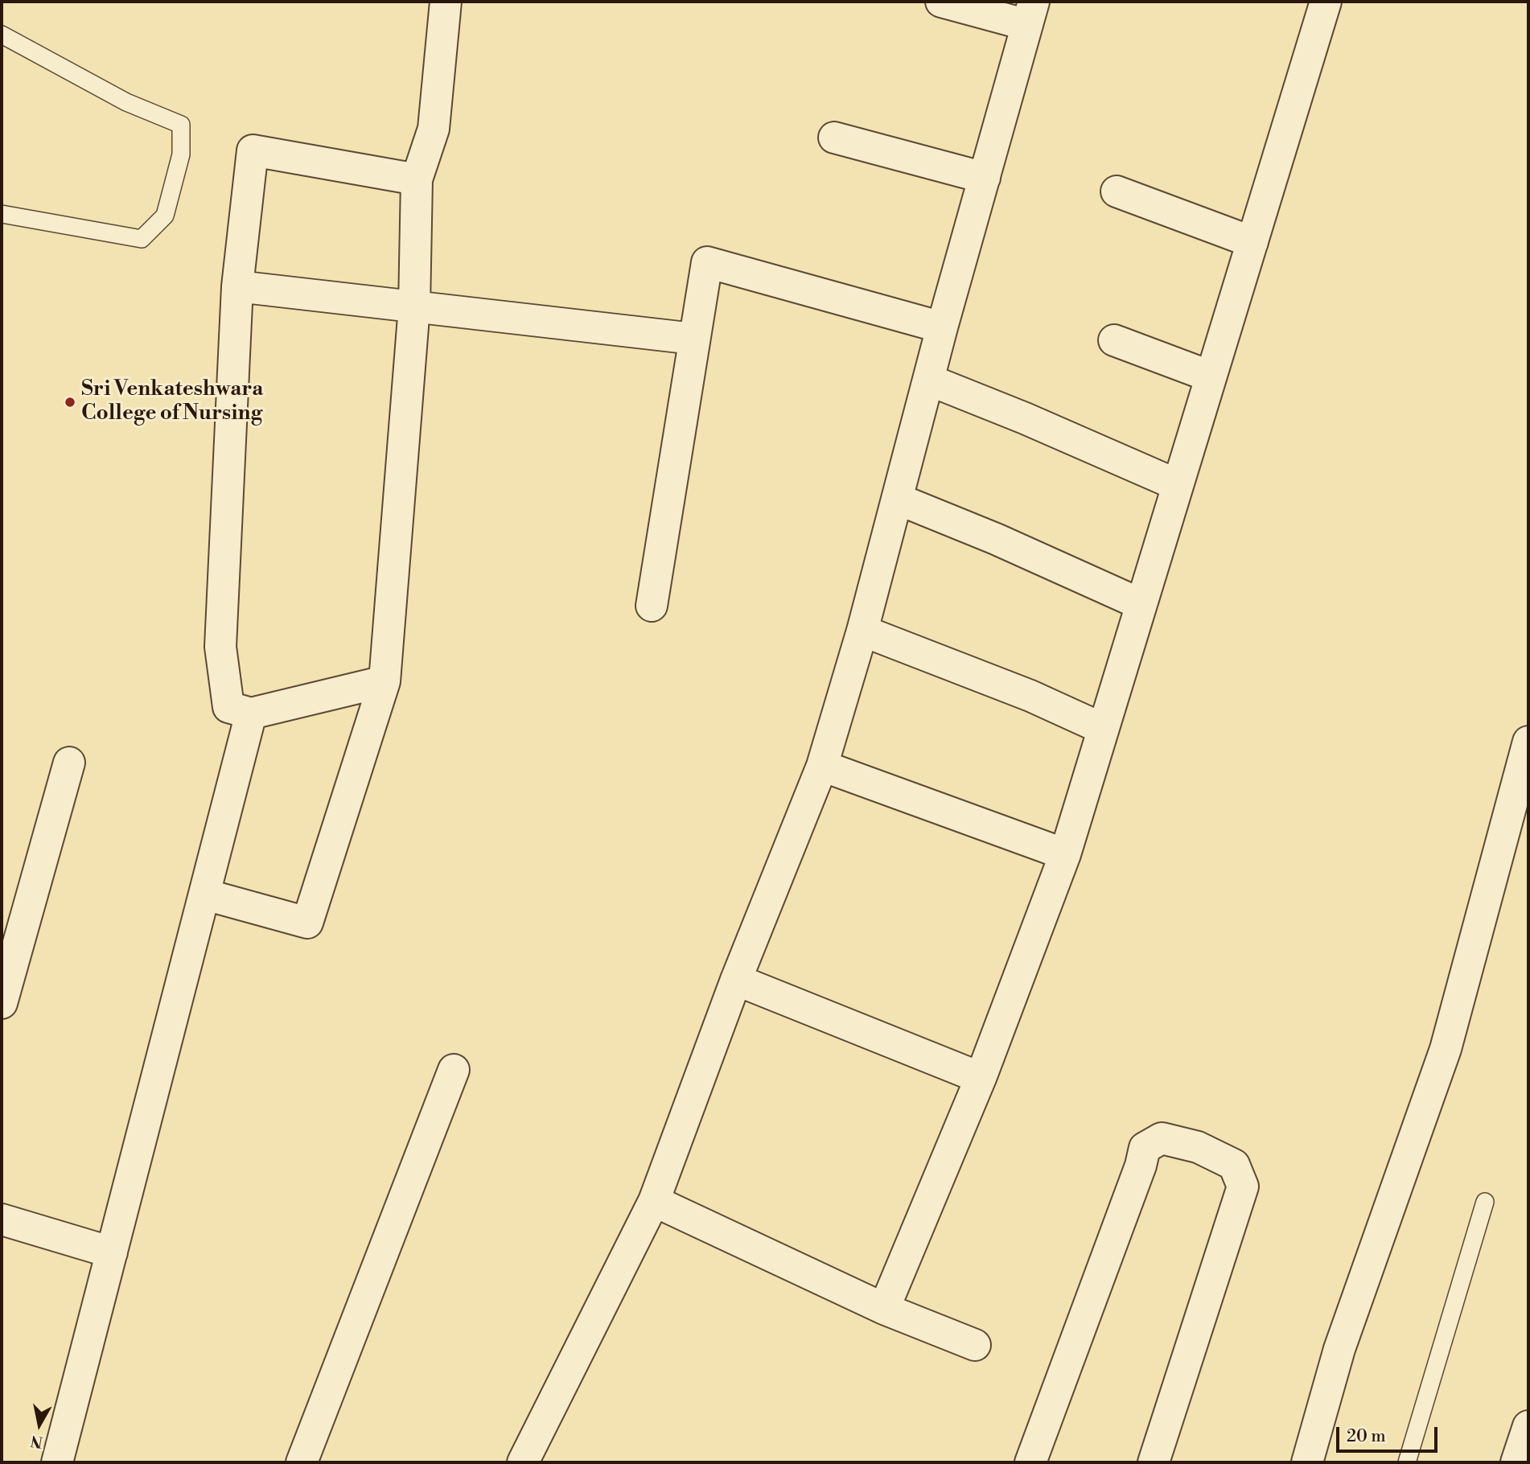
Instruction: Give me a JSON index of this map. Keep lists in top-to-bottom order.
{
  "places": ["Sri Venkateshwara College of Nursing"],
  "scale_bar": "20 m",
  "north": "bottom"
}
